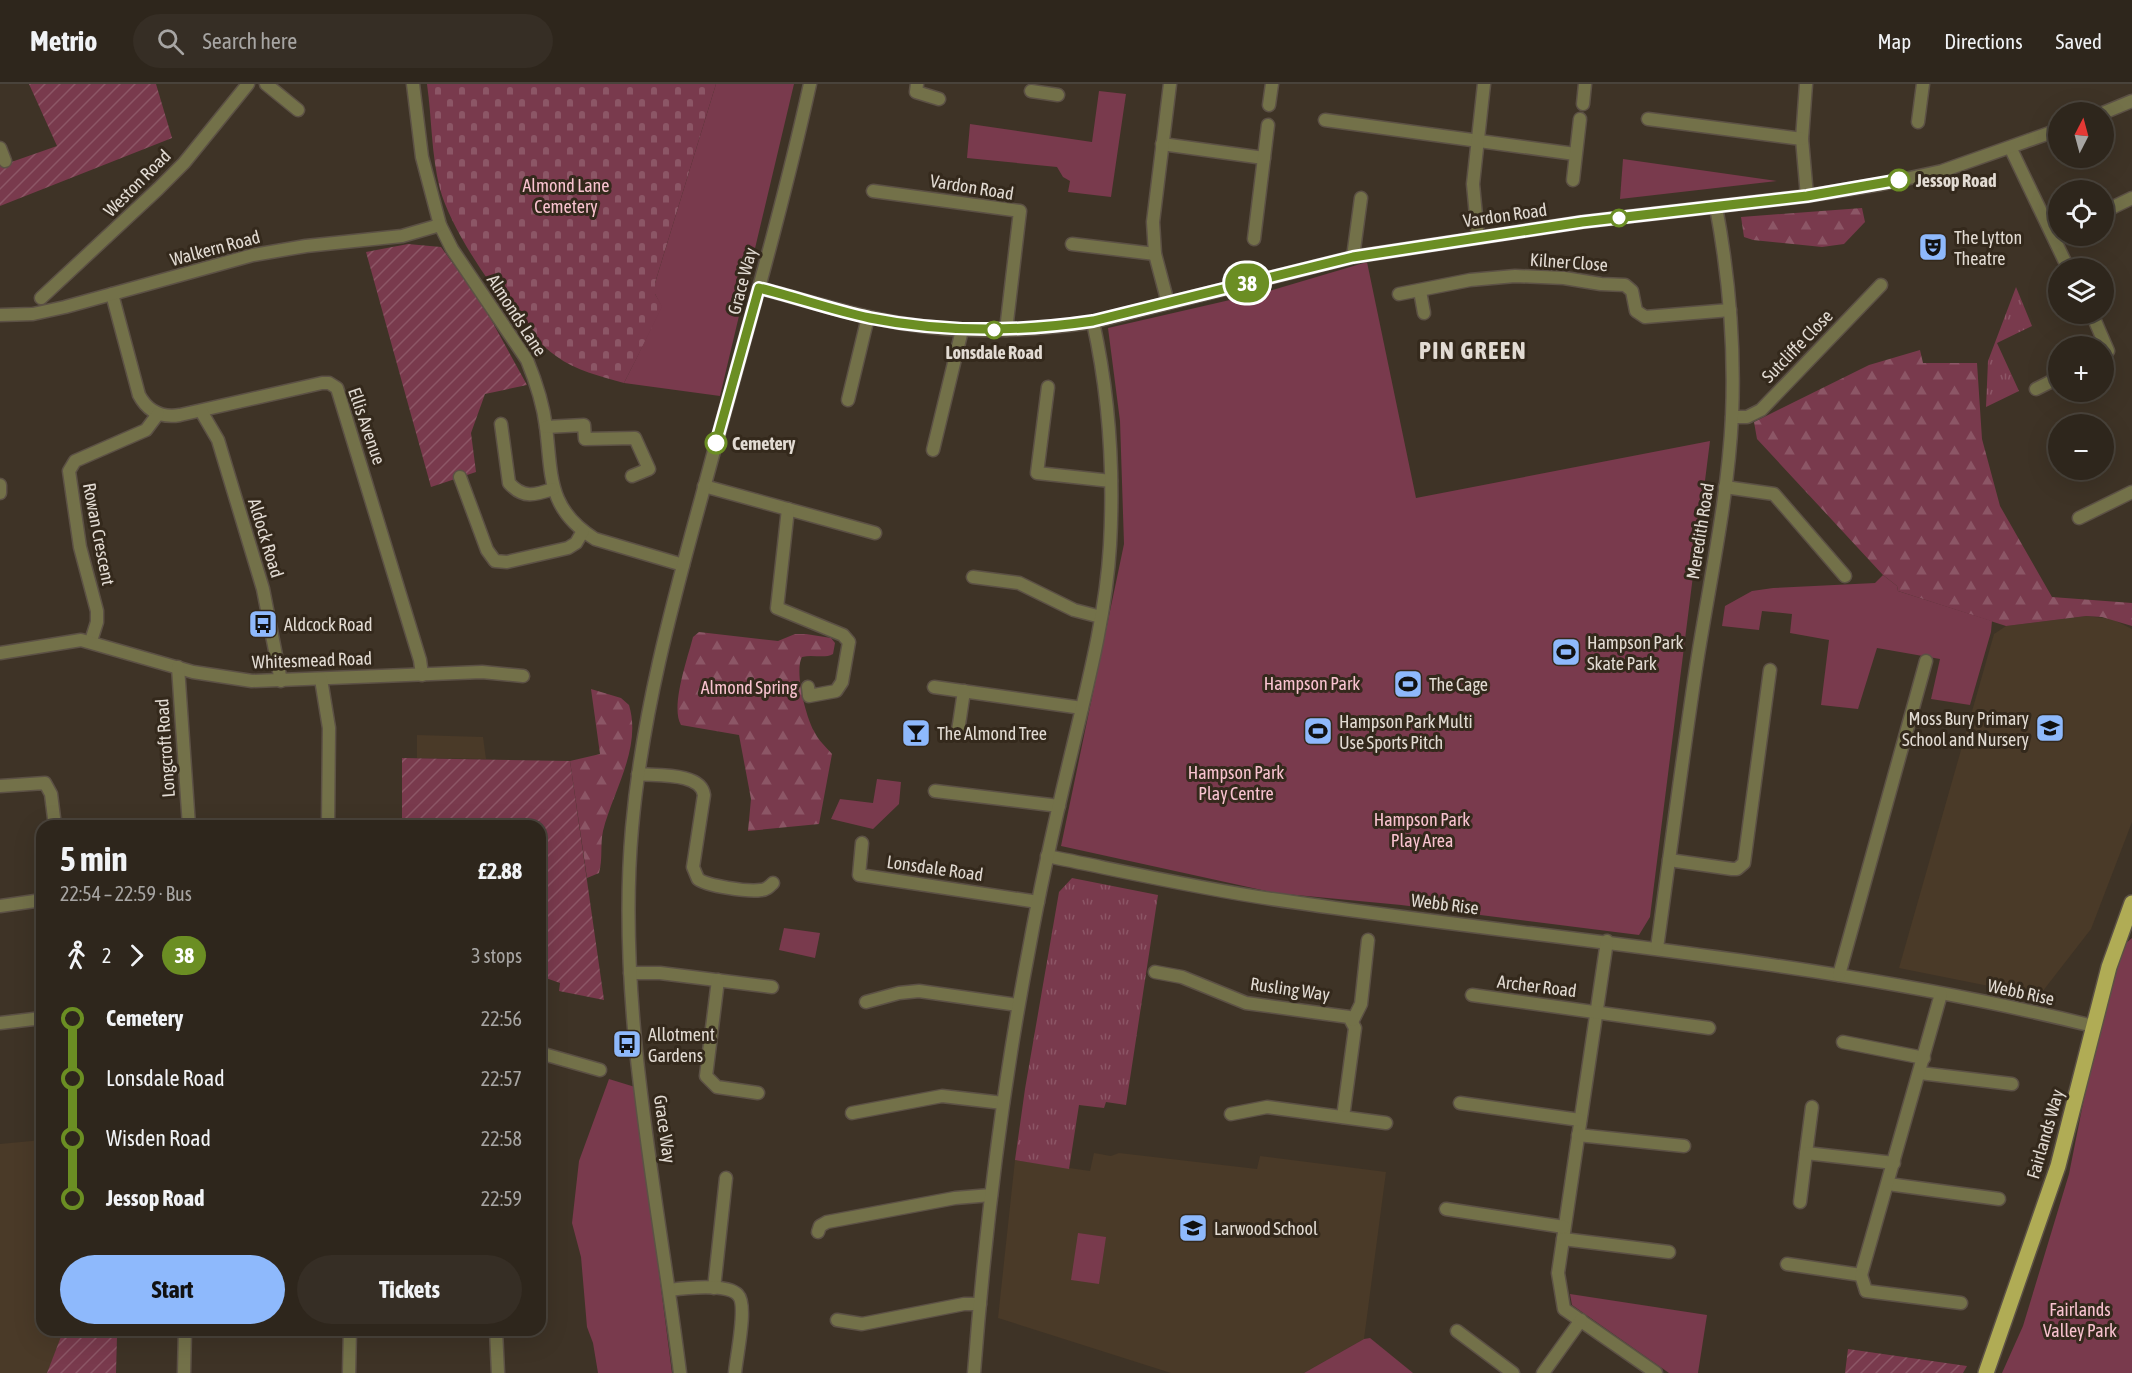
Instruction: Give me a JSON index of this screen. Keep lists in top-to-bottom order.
{
  "streets": {
    "main road": ["Fairlands Way"],
    "street": [
      "Weston Road",
      "Vardon Road",
      "Walkern Road",
      "Kilner Close",
      "Grace Way",
      "Almonds Lane",
      "Sutcliffe Close",
      "Ellis Avenue",
      "Meredith Road",
      "Rowan Crescent",
      "Aldock Road",
      "Whitesmead Road",
      "Longcroft Road",
      "Lonsdale Road",
      "Webb Rise",
      "Archer Road",
      "Rusling Way"
    ]
  },
  "crossings": [
    ["Vardon Road", "Grace Way"],
    ["Vardon Road", "Meredith Road"],
    ["Walkern Road", "Almonds Lane"],
    ["Kilner Close", "Meredith Road"],
    ["Grace Way", "Almonds Lane"],
    ["Sutcliffe Close", "Meredith Road"],
    ["Ellis Avenue", "Rowan Crescent"],
    ["Ellis Avenue", "Aldock Road"],
    ["Ellis Avenue", "Whitesmead Road"],
    ["Meredith Road", "Webb Rise"],
    ["Rowan Crescent", "Whitesmead Road"],
    ["Aldock Road", "Whitesmead Road"],
    ["Whitesmead Road", "Longcroft Road"],
    ["Webb Rise", "Archer Road"],
    ["Webb Rise", "Fairlands Way"]
  ],
  "districts": ["PIN GREEN"],
  "parks": [
    "Almond Lane Cemetery",
    "Hampson Park",
    "Almond Spring",
    "Hampson Park Play Centre",
    "Hampson Park Play Area",
    "Fairlands Valley Park"
  ],
  "places": {
    "other": ["Jessop Road", "Lonsdale Road", "Cemetery"],
    "theatre": ["The Lytton Theatre"],
    "bus stop": ["Aldcock Road", "Allotment Gardens"],
    "sports": ["Hampson Park Skate Park", "The Cage", "Hampson Park Multi Use Sports Pitch"],
    "school or university": ["Moss Bury Primary School and Nursery", "Larwood School"],
    "bar": ["The Almond Tree"]
  },
  "lines": ["bus line 38"],
  "north": "top",
  "page": {
    "header": "Metrio",
    "search": "Search here",
    "nav": ["Map", "Directions", "Saved"],
    "on_map": "38",
    "map_buttons": ["+", "−"],
    "heading": ["5 min", "22:54 – 22:59 · Bus", "£2.88"],
    "legs": ["2", "38", "3 stops"],
    "list": [
      {
        "name": "Cemetery",
        "value": "22:56"
      },
      {
        "name": "Lonsdale Road",
        "value": "22:57"
      },
      {
        "name": "Wisden Road",
        "value": "22:58"
      },
      {
        "name": "Jessop Road",
        "value": "22:59"
      }
    ],
    "buttons": ["Start", "Tickets"]
  }
}
